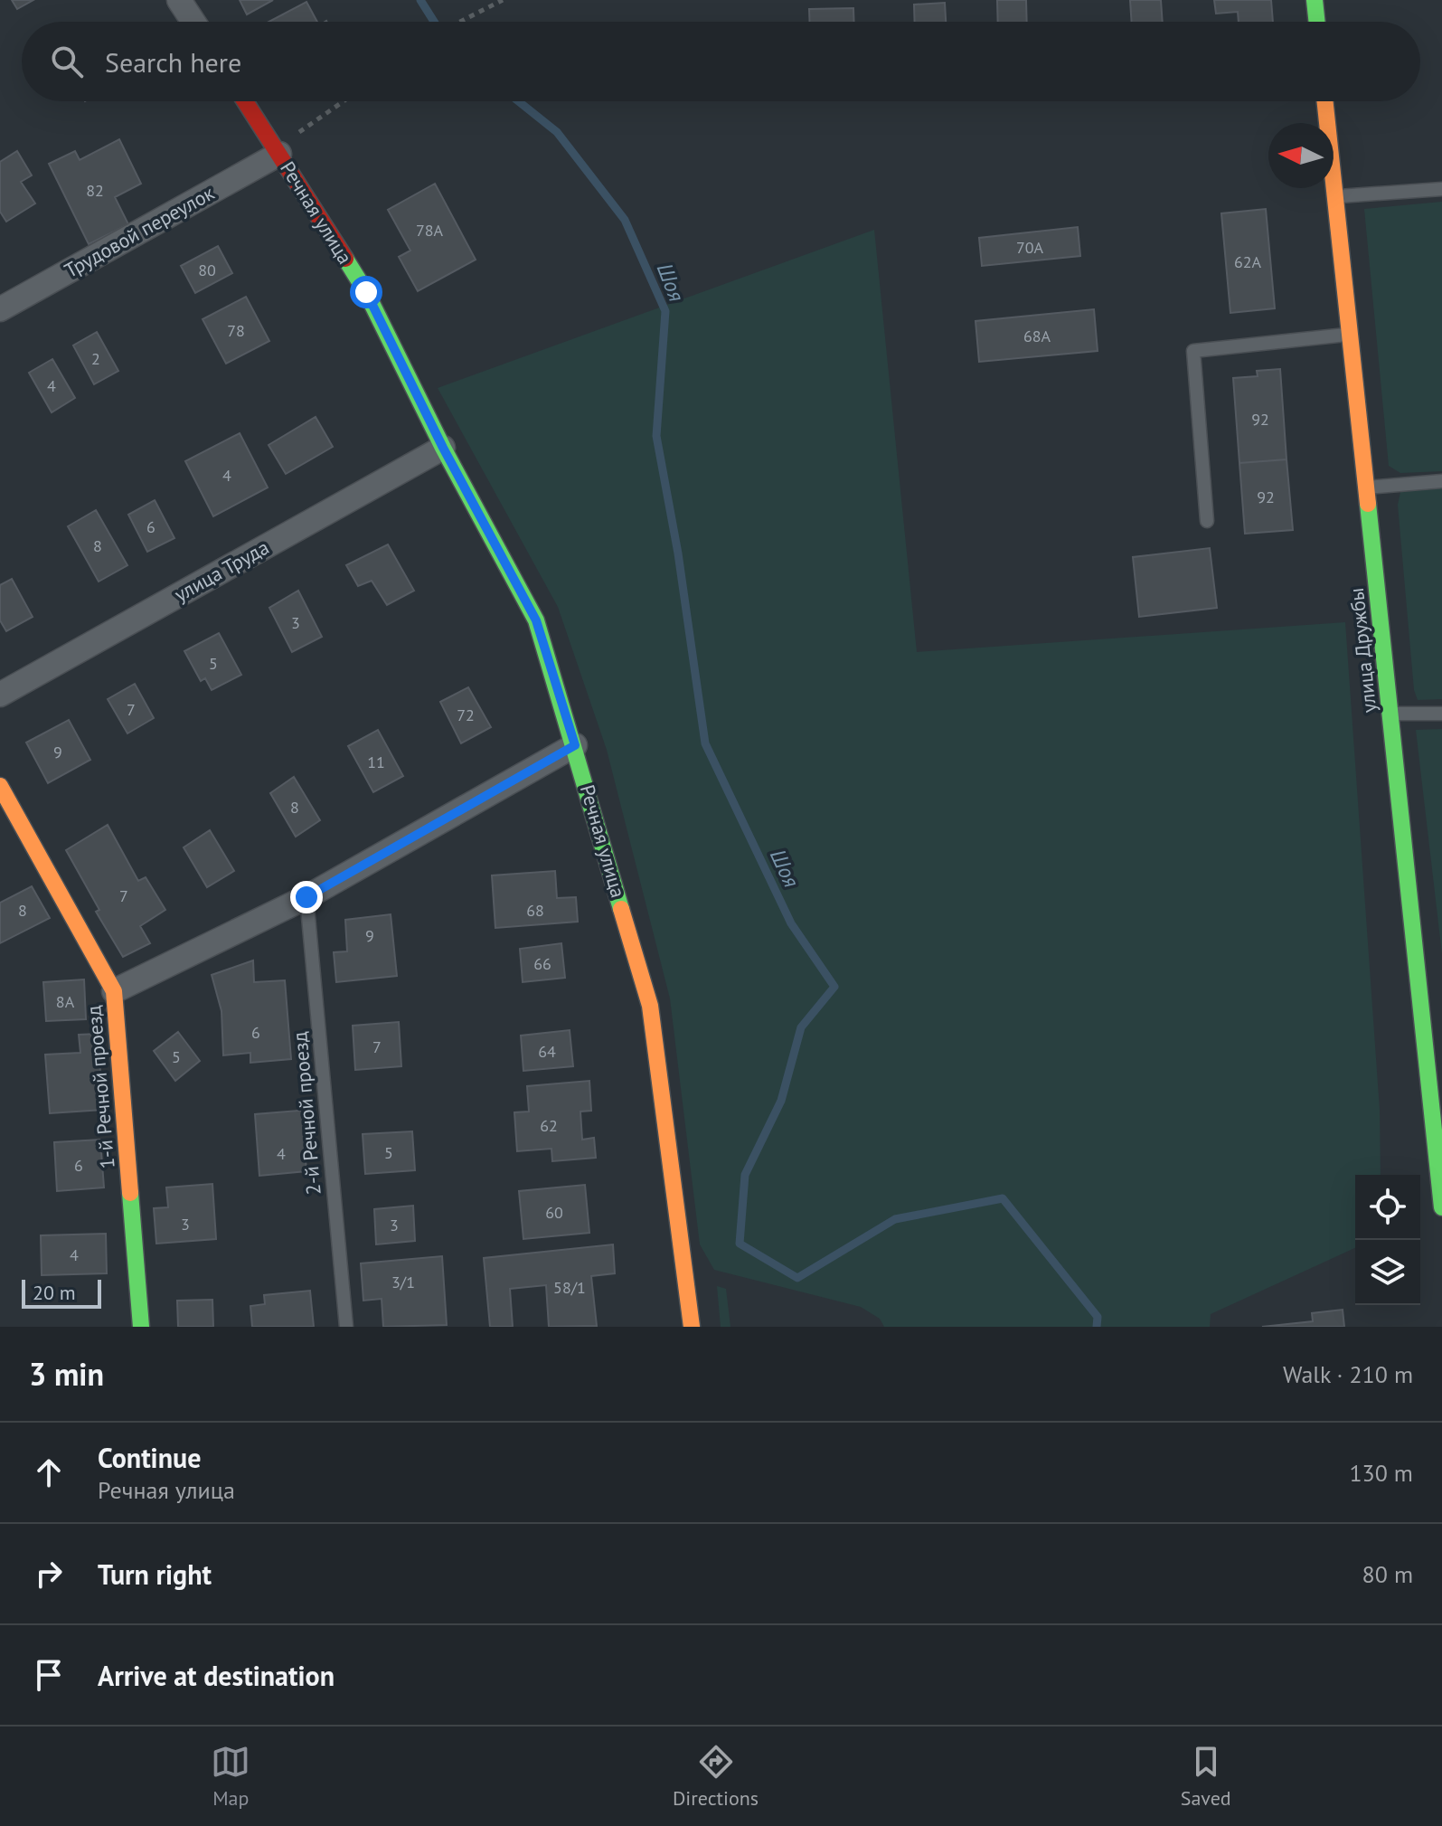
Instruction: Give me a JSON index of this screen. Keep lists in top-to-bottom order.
{
  "streets": {
    "street": [
      "Речная улица",
      "Трудовой переулок",
      "улица Труда",
      "улица Дружбы",
      "1-й Речной проезд"
    ],
    "lane": ["2-й Речной проезд"]
  },
  "crossings": [
    ["Речная улица", "Трудовой переулок"],
    ["Речная улица", "улица Труда"]
  ],
  "water": ["Шоя"],
  "house_numbers": [
    "82",
    "78А",
    "70А",
    "62А",
    "80",
    "78",
    "68А",
    "2",
    "4",
    "92",
    "4",
    "92",
    "6",
    "8",
    "3",
    "5",
    "7",
    "72",
    "9",
    "11",
    "8",
    "7",
    "8",
    "68",
    "9",
    "66",
    "8А",
    "6",
    "7",
    "64",
    "5",
    "62",
    "5",
    "4",
    "6",
    "60",
    "3",
    "3",
    "4",
    "3/1",
    "58/1"
  ],
  "scale_bar": "20 m",
  "north": "left",
  "page": {
    "search": "Search here",
    "scale": "20 m",
    "heading": ["3 min", "Walk · 210 m"],
    "list": [
      ["Continue", "Речная улица", "130 m"],
      ["Turn right", "80 m"],
      "Arrive at destination"
    ],
    "nav": ["Map", "Directions", "Saved"]
  }
}
